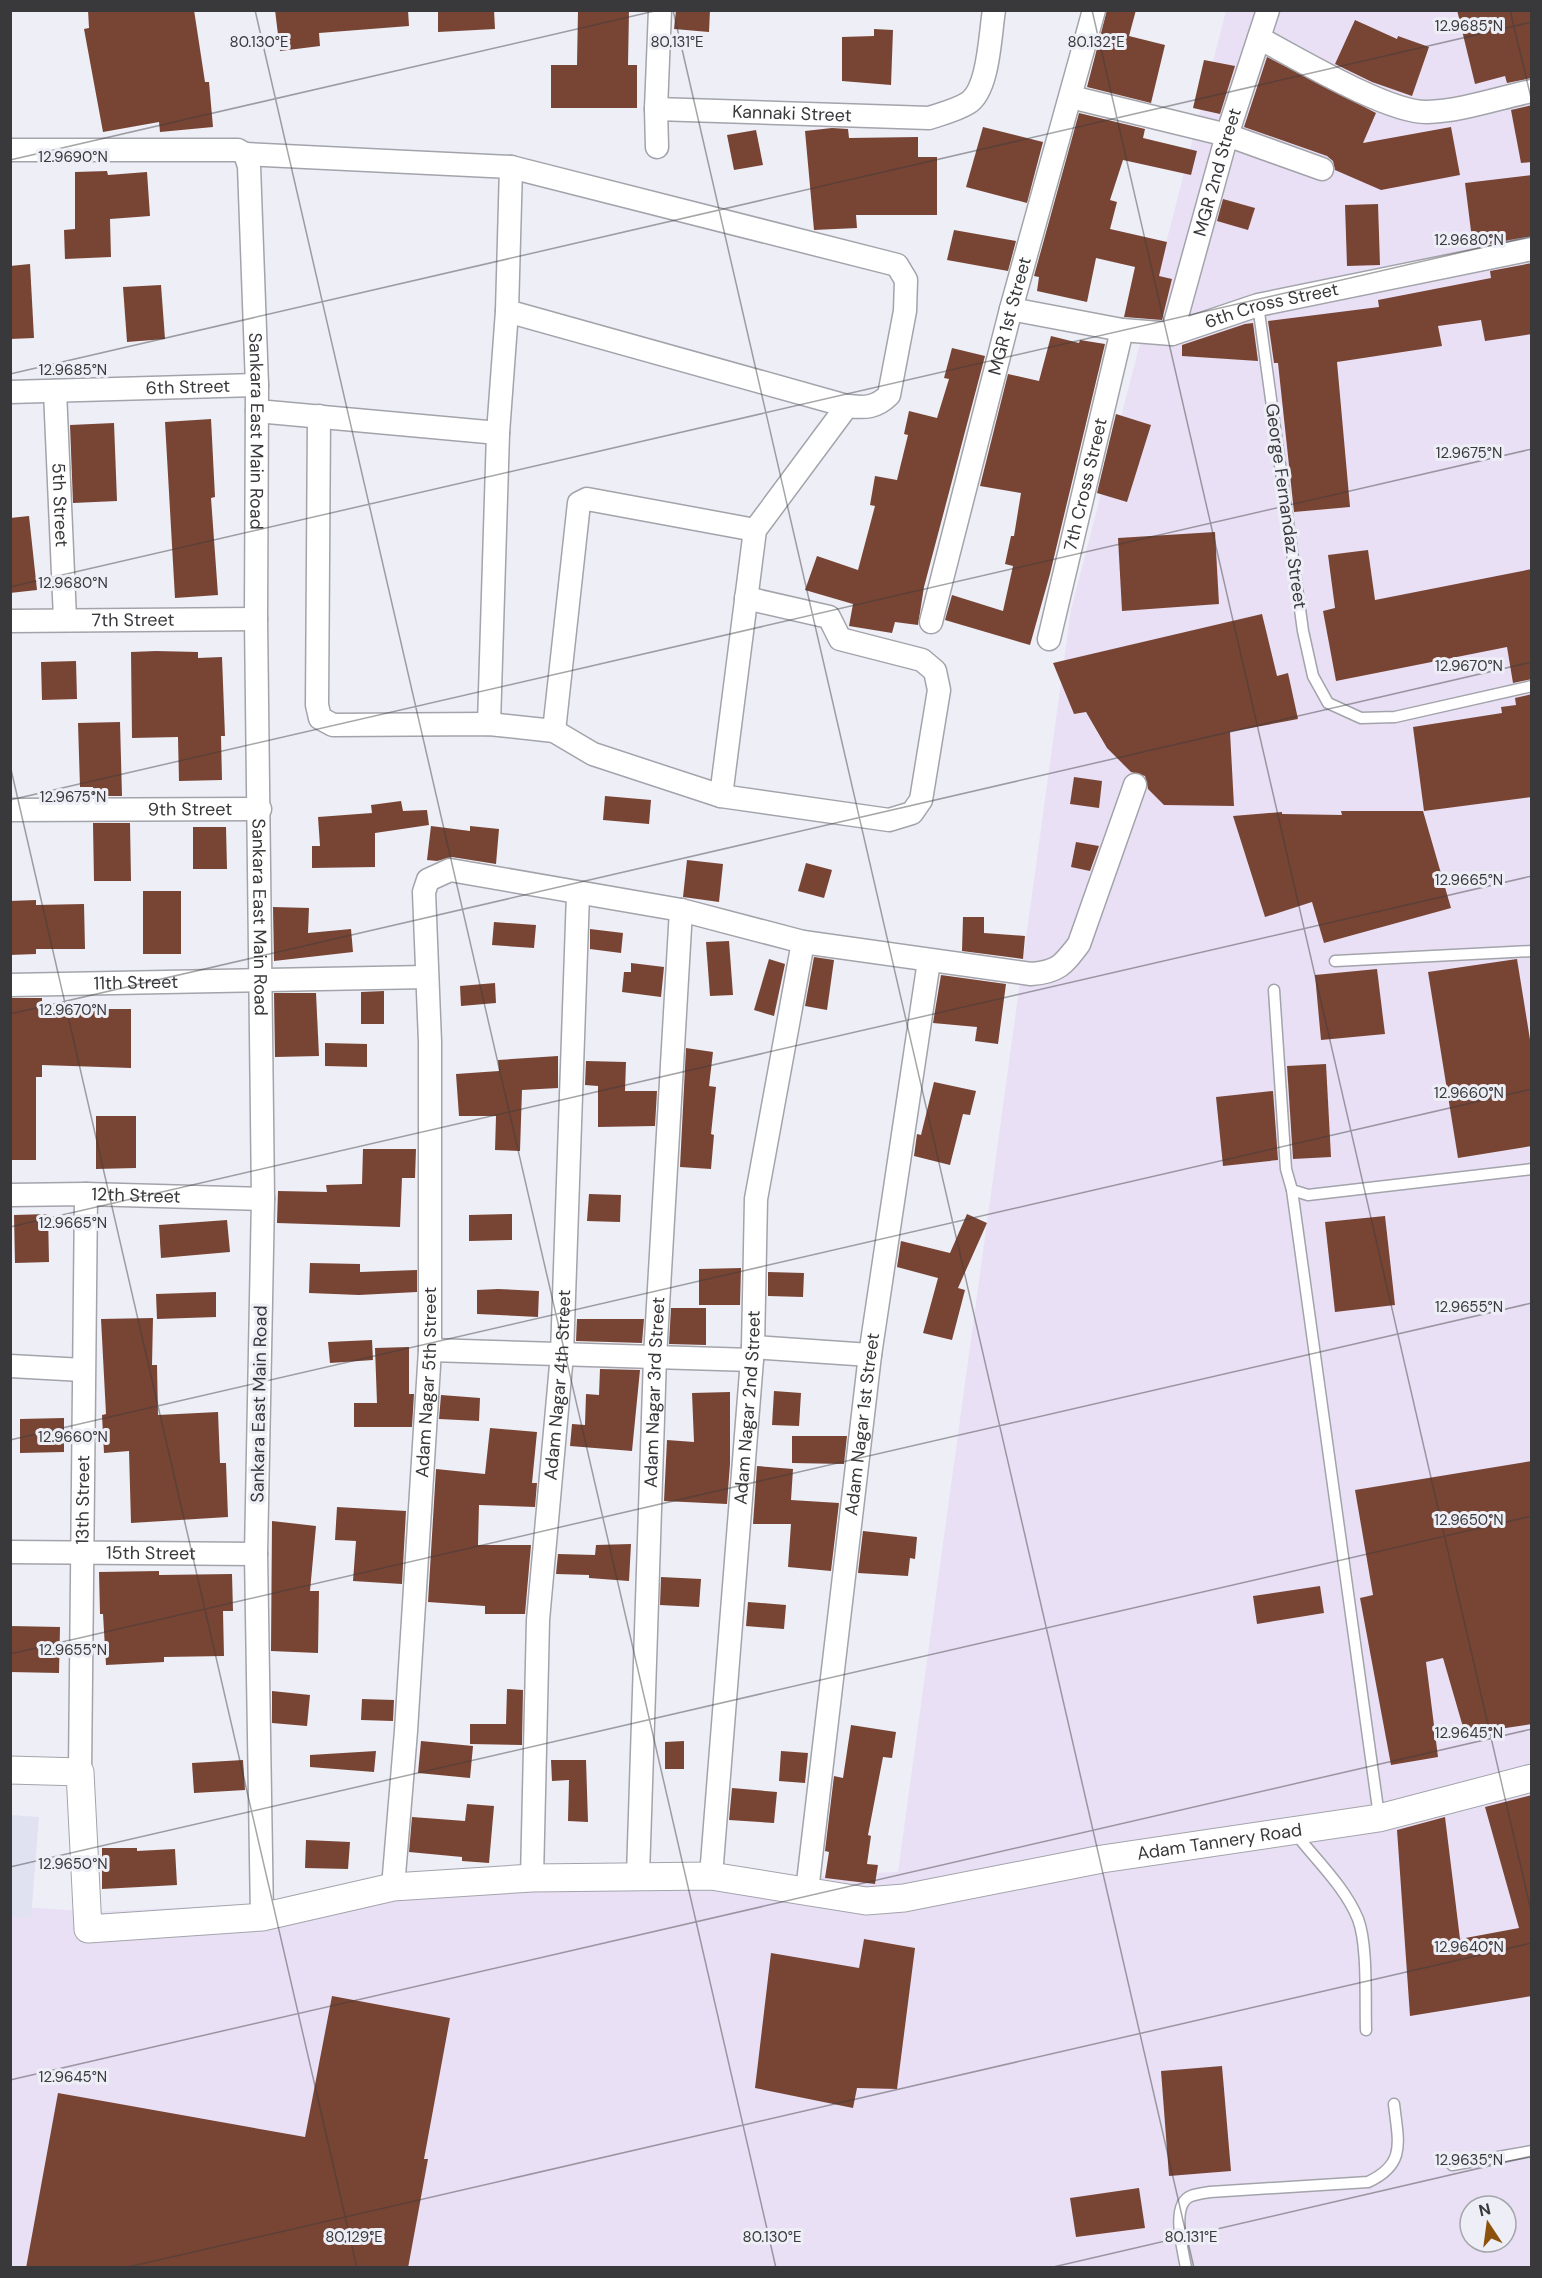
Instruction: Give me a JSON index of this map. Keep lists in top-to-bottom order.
{
  "streets": {
    "street": [
      "Kannaki Street",
      "MGR 2nd Street",
      "6th Cross Street",
      "MGR 1st Street",
      "6th Street",
      "Sankara East Main Road",
      "7th Cross Street",
      "5th Street",
      "7th Street",
      "9th Street",
      "11th Street",
      "12th Street",
      "Adam Nagar 5th Street",
      "Adam Nagar 4th Street",
      "Adam Nagar 3rd Street",
      "Adam Nagar 2nd Street",
      "Adam Nagar 1st Street",
      "13th Street",
      "15th Street",
      "Adam Tannery Road"
    ],
    "lane": ["George Fernandaz Street"]
  },
  "crossings": [
    ["MGR 2nd Street", "6th Cross Street"],
    ["6th Cross Street", "MGR 1st Street"],
    ["6th Cross Street", "7th Cross Street"],
    ["6th Cross Street", "George Fernandaz Street"],
    ["6th Street", "Sankara East Main Road"],
    ["6th Street", "5th Street"],
    ["Sankara East Main Road", "7th Street"],
    ["Sankara East Main Road", "9th Street"],
    ["Sankara East Main Road", "11th Street"],
    ["Sankara East Main Road", "12th Street"],
    ["Sankara East Main Road", "15th Street"],
    ["Sankara East Main Road", "Adam Tannery Road"],
    ["5th Street", "7th Street"],
    ["11th Street", "Adam Nagar 5th Street"],
    ["12th Street", "13th Street"],
    ["Adam Nagar 5th Street", "Adam Nagar 4th Street"],
    ["Adam Nagar 5th Street", "Adam Tannery Road"],
    ["Adam Nagar 4th Street", "Adam Tannery Road"],
    ["Adam Nagar 3rd Street", "Adam Tannery Road"],
    ["Adam Nagar 2nd Street", "Adam Tannery Road"],
    ["Adam Nagar 1st Street", "Adam Tannery Road"],
    ["13th Street", "15th Street"],
    ["13th Street", "Adam Tannery Road"]
  ],
  "north": "top",
  "coordinates": [
    "12.9685°N",
    "80.130°E",
    "80.131°E",
    "80.132°E",
    "12.9690°N",
    "12.9680°N",
    "12.9675°N",
    "12.9670°N",
    "12.9665°N",
    "12.9660°N",
    "12.9655°N",
    "12.9650°N",
    "12.9645°N",
    "12.9640°N",
    "12.9635°N",
    "80.129°E"
  ]
}
